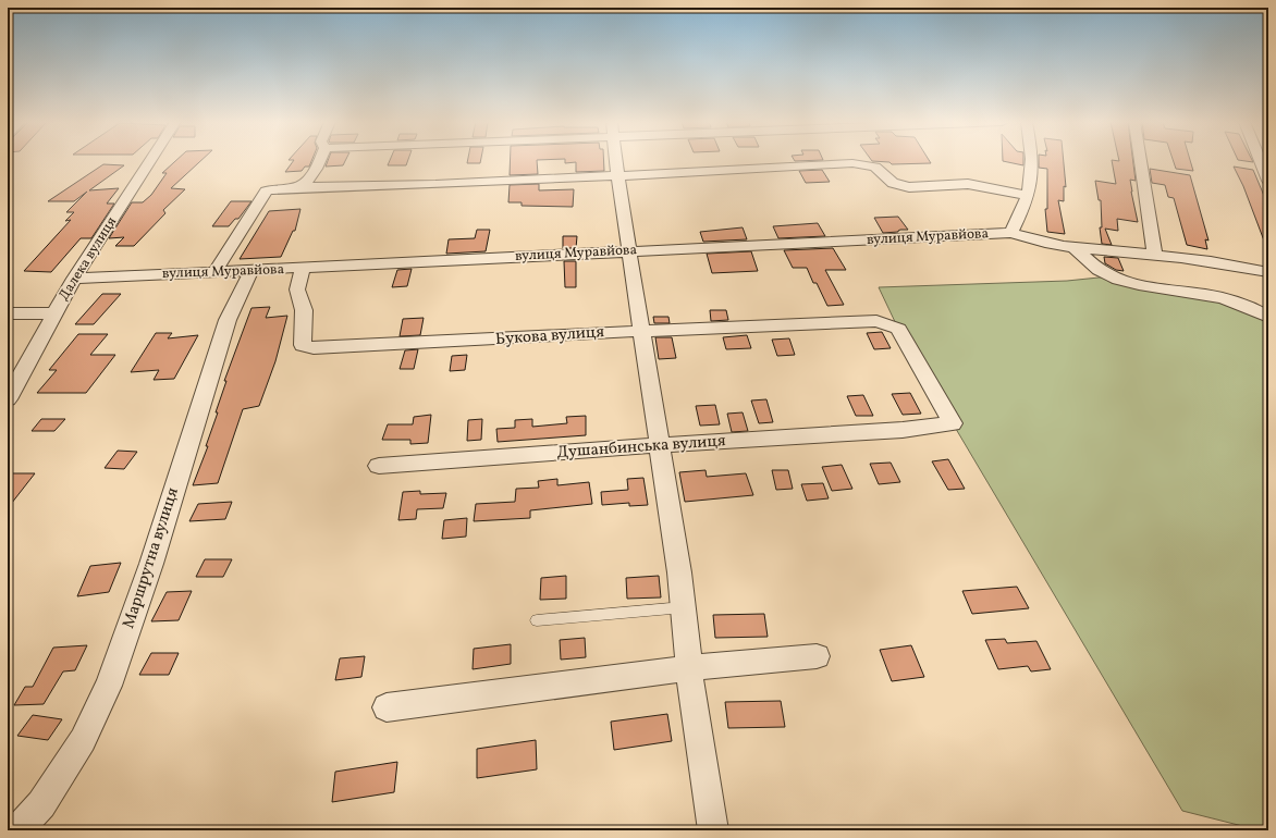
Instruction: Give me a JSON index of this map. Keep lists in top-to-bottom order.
{
  "streets": {
    "street": [
      "вулиця Муравйова",
      "Далека вулиця",
      "Букова вулиця",
      "Душанбинська вулиця",
      "Маршрутна вулиця"
    ]
  },
  "crossings": [
    ["вулиця Муравйова", "Далека вулиця"],
    ["вулиця Муравйова", "Букова вулиця"],
    ["вулиця Муравйова", "Маршрутна вулиця"],
    ["Букова вулиця", "Душанбинська вулиця"]
  ]
}
